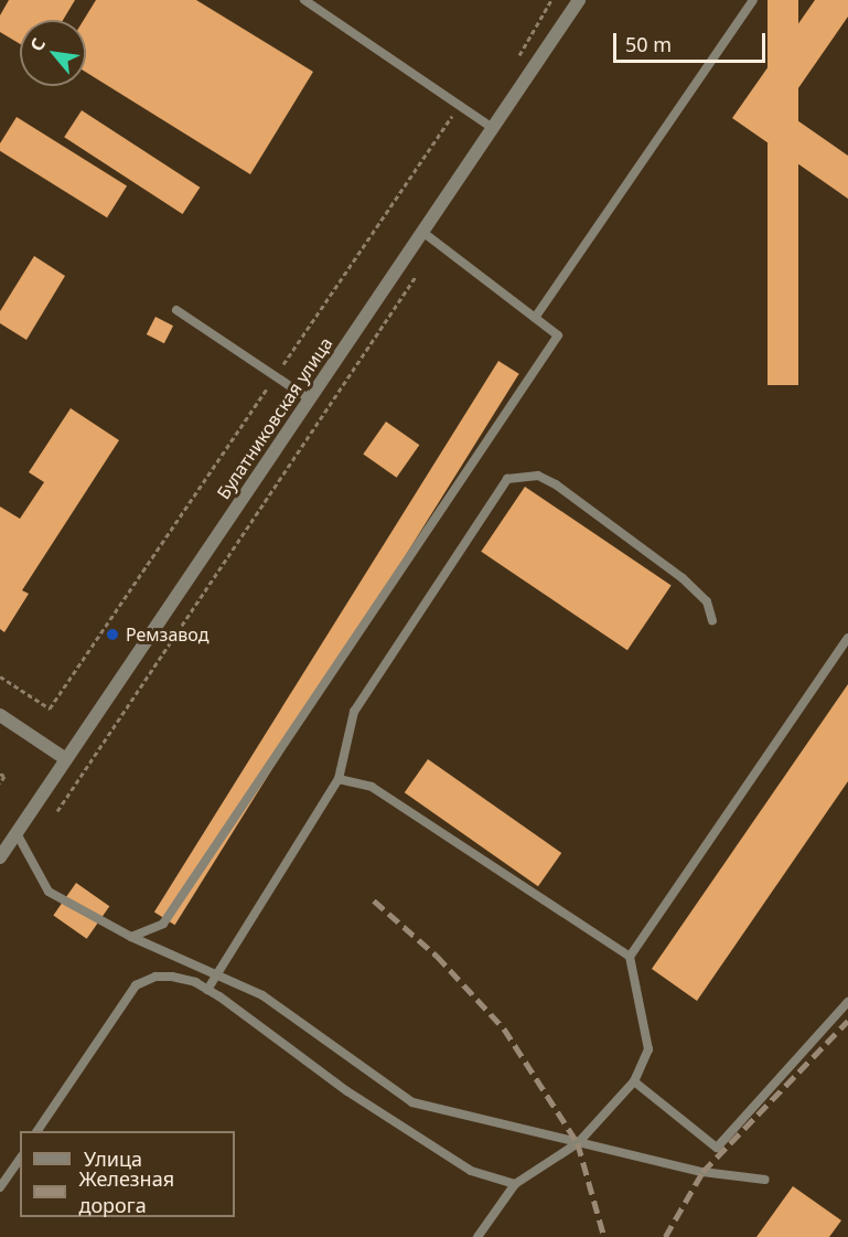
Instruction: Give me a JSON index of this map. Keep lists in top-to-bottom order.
{
  "streets": {
    "street": ["Булатниковская улица"]
  },
  "places": ["Ремзавод"],
  "legend": ["Улица", "Железная дорога"],
  "scale_bar": "50 m",
  "north": "top left"
}
